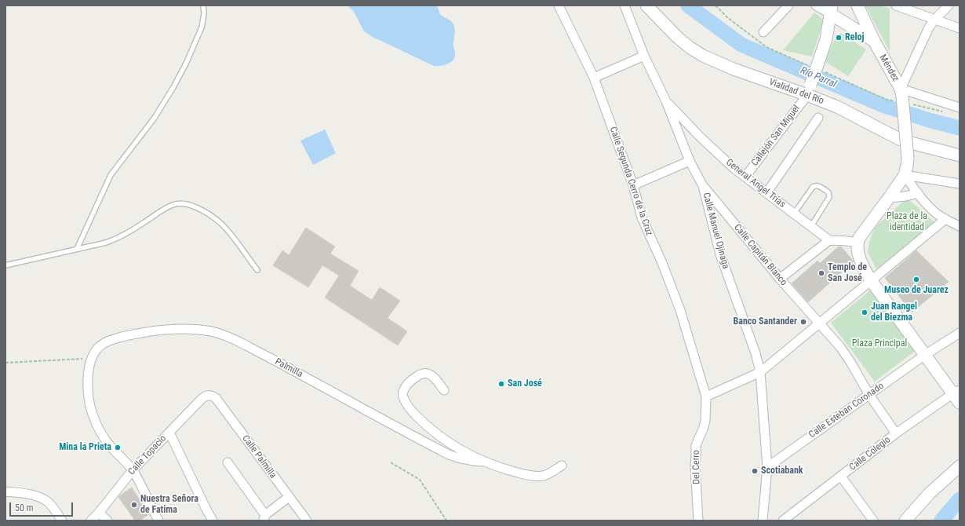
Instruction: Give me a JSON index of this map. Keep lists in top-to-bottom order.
{
  "streets": {
    "main road": ["Méndez", "Vialidad del Río"],
    "street": [
      "Callejón San Miguel",
      "Calle Segunda Cerro de la Cruz",
      "General Angel Trías",
      "Calle Manuel Ojinaga",
      "Calle Capitán Blanco",
      "Palmilla",
      "Calle Esteban Coronado",
      "Calle Colegio",
      "Calle Topacio",
      "Calle Palmilla",
      "Del Cerro"
    ]
  },
  "crossings": [
    ["Vialidad del Río", "Callejón San Miguel"],
    ["Callejón San Miguel", "General Angel Trías"],
    ["Calle Segunda Cerro de la Cruz", "Del Cerro"],
    ["General Angel Trías", "Calle Manuel Ojinaga"],
    ["Calle Manuel Ojinaga", "Calle Capitán Blanco"],
    ["Calle Manuel Ojinaga", "Calle Esteban Coronado"],
    ["Calle Capitán Blanco", "Calle Esteban Coronado"],
    ["Calle Capitán Blanco", "Calle Colegio"],
    ["Calle Topacio", "Calle Palmilla"]
  ],
  "water": ["Río Parral"],
  "parks": ["Plaza de la identidad", "Plaza Principal"],
  "places": [
    "Reloj",
    "Templo de San José",
    "Museo de Juarez",
    "Juan Rangel del Biezma",
    "Banco Santander",
    "San José",
    "Mina la Prieta",
    "Scotiabank",
    "Nuestra Señora de Fatima"
  ],
  "scale_bar": "50 m"
}
